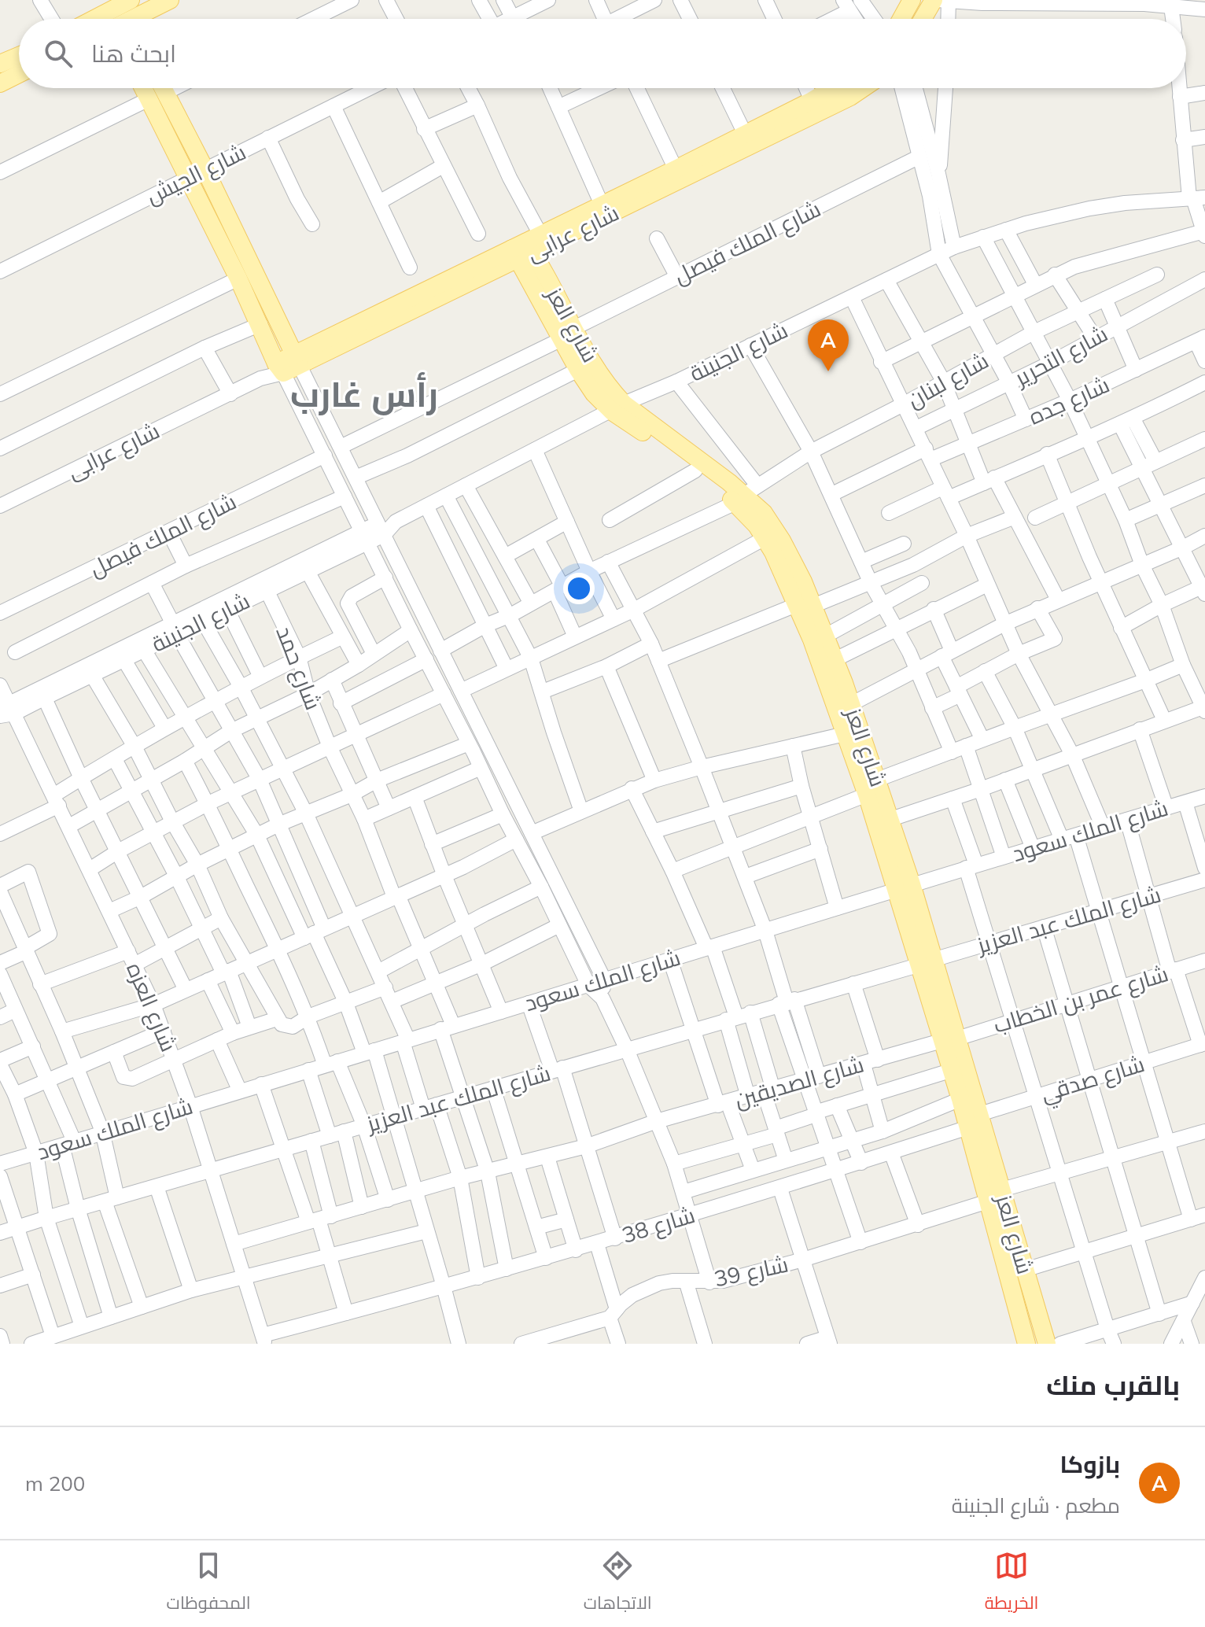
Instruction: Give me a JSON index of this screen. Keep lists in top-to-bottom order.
{
  "streets": {
    "main road": ["شارع عرابى", "شارع العز"],
    "street": [
      "شارع الجيش",
      "شارع الملك فيصل",
      "شارع الجنينة",
      "شارع التحرير",
      "شارع لبنان",
      "شارع جده",
      "شارع حمد",
      "شارع الملك سعود",
      "شارع الملك عبد العزيز",
      "شارع عمر بن الخطاب",
      "شارع العزه",
      "شارع صدقي",
      "شارع الصديقين",
      "شارع 38",
      "شارع 39"
    ]
  },
  "crossings": [
    ["شارع عرابى", "شارع العز"],
    ["شارع الملك فيصل", "شارع العز"],
    ["شارع العز", "شارع الجنينة"],
    ["شارع العز", "شارع لبنان"],
    ["شارع العز", "شارع الملك سعود"],
    ["شارع العز", "شارع الملك عبد العزيز"],
    ["شارع العز", "شارع عمر بن الخطاب"],
    ["شارع العز", "شارع صدقي"],
    ["شارع العز", "شارع الصديقين"],
    ["شارع العز", "شارع 38"],
    ["شارع العز", "شارع 39"],
    ["شارع الجنينة", "شارع حمد"],
    ["شارع الجنينة", "شارع العزه"],
    ["شارع حمد", "شارع الملك سعود"],
    ["شارع حمد", "شارع الملك عبد العزيز"],
    ["شارع حمد", "شارع الصديقين"],
    ["شارع حمد", "شارع 38"],
    ["شارع الملك سعود", "شارع العزه"],
    ["شارع الملك عبد العزيز", "شارع العزه"],
    ["شارع عمر بن الخطاب", "شارع الصديقين"],
    ["شارع العزه", "شارع الصديقين"],
    ["شارع العزه", "شارع 38"],
    ["شارع صدقي", "شارع 38"]
  ],
  "districts": ["رأس غارب"],
  "page": {
    "search": "ابحث هنا",
    "pins": "A",
    "heading": "بالقرب منك",
    "list": [
      {
        "mark": "A",
        "name": "بازوكا",
        "note": "مطعم · شارع الجنينة",
        "value": "200 m"
      }
    ],
    "nav": ["الخريطة", "الاتجاهات", "المحفوظات"]
  }
}
